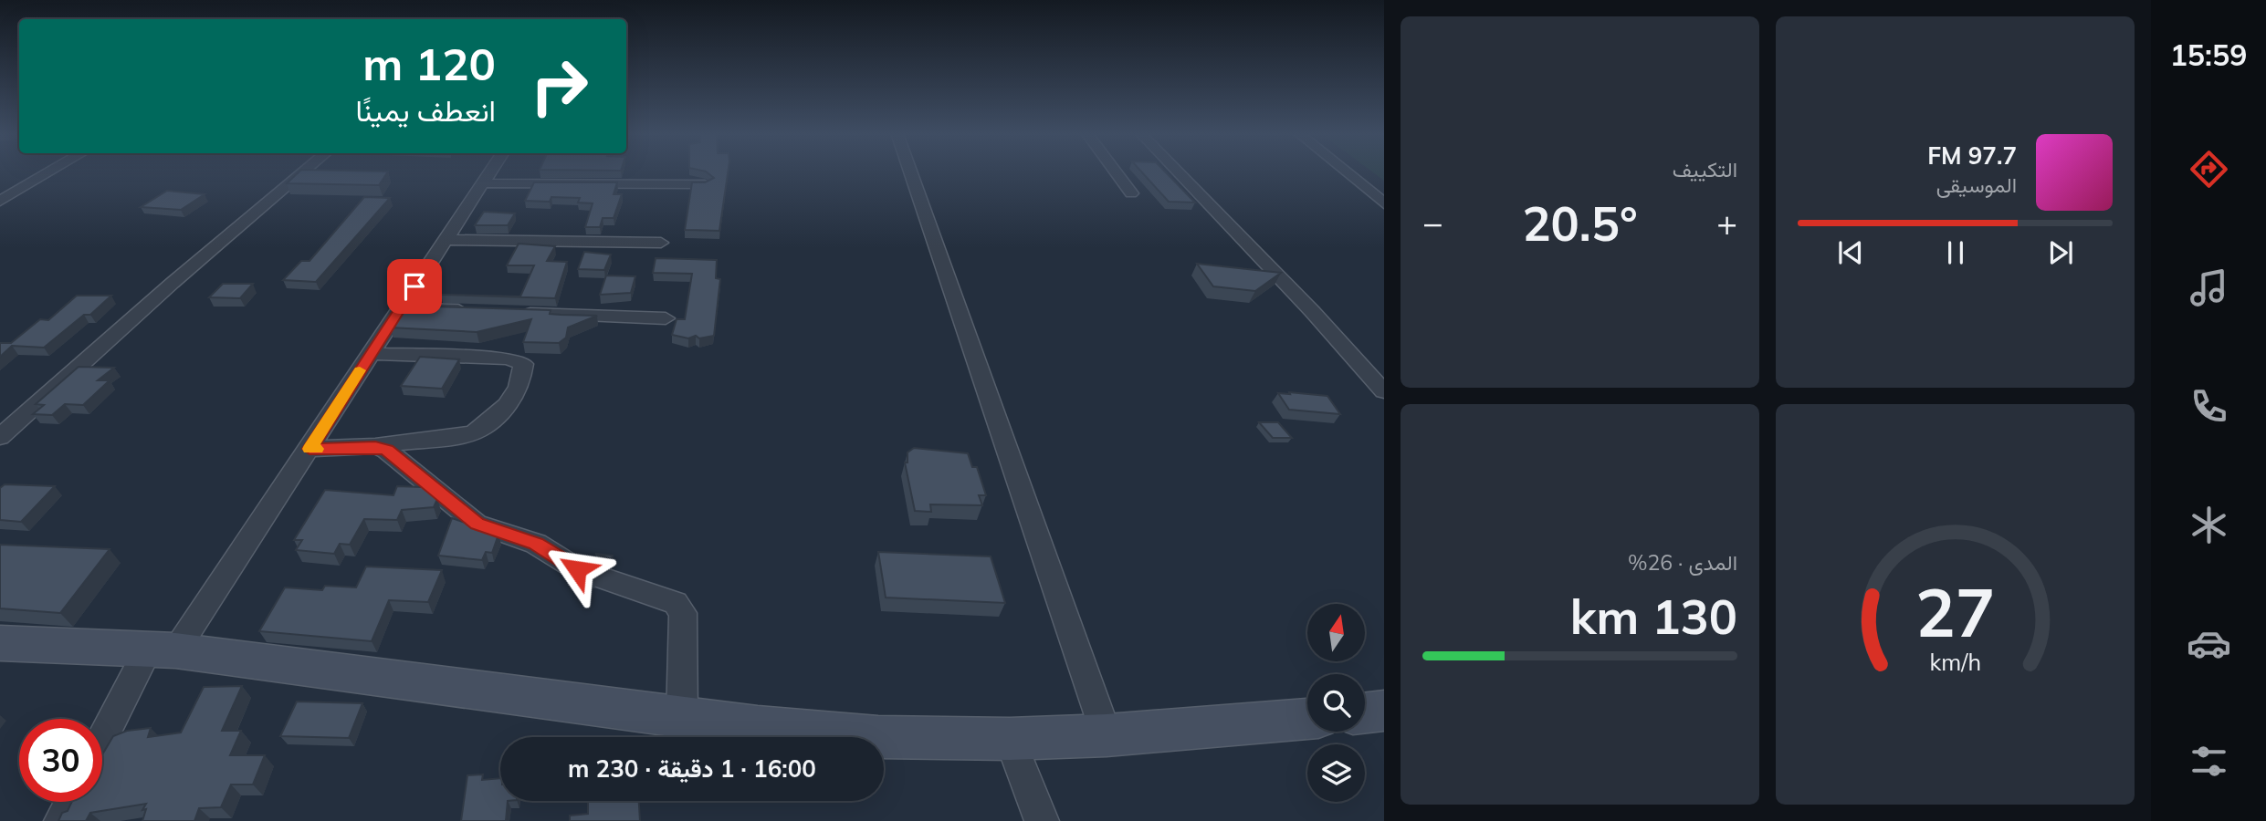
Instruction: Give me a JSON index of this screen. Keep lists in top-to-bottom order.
{
  "north": "top",
  "page": {
    "tabs": "15:59",
    "tile": [
      "التكييف",
      ["المدى · 26%", "130 km"]
    ],
    "turn": ["120 m", "انعطف يمينًا"],
    "song": ["97.7 FM", "الموسيقى"],
    "heat": ["−", "20.5°", "+"],
    "limit": "30",
    "trip": "16:00 · 1 دقيقة · 230 m",
    "gauge": ["27", "km/h"]
  }
}
